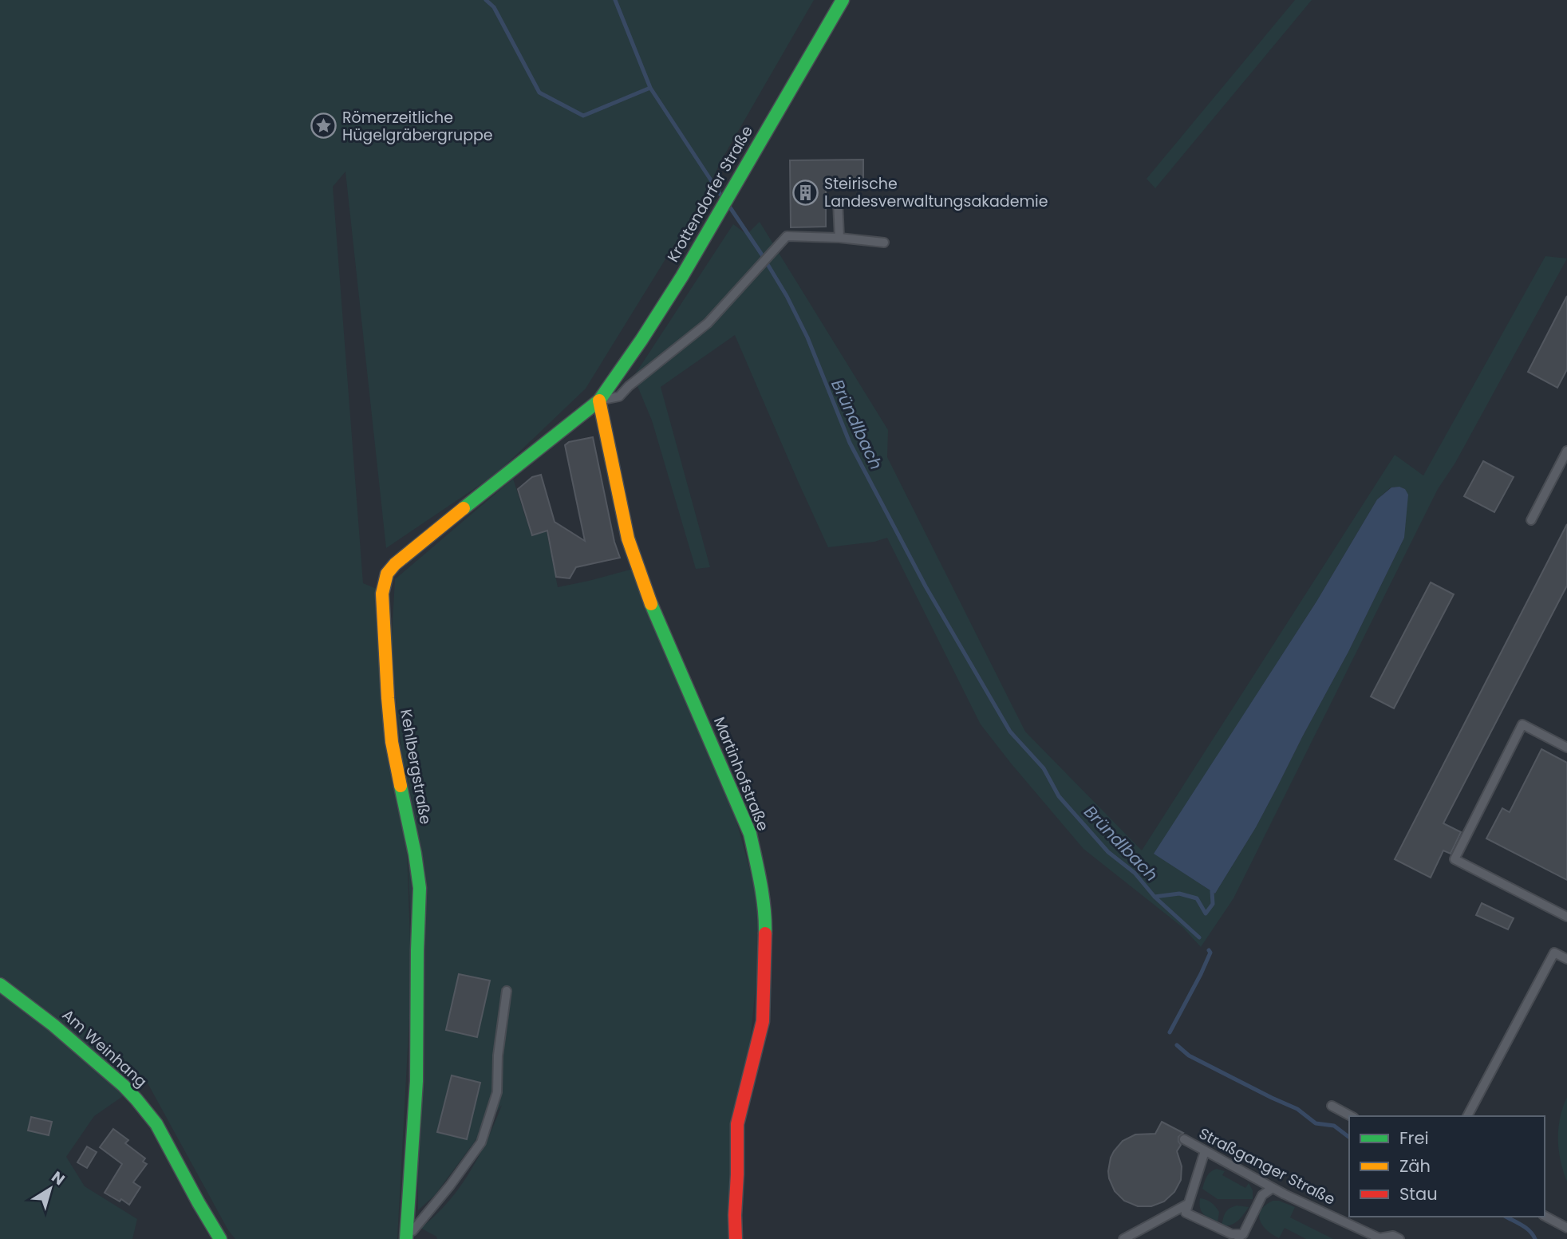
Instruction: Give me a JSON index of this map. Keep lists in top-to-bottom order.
{
  "streets": {
    "street": [
      "Krottendorfer Straße",
      "Kehlbergstraße",
      "Martinhofstraße",
      "Am Weinhang"
    ],
    "lane": ["Straßganger Straße"]
  },
  "crossings": [
    ["Krottendorfer Straße", "Kehlbergstraße"],
    ["Krottendorfer Straße", "Martinhofstraße"],
    ["Kehlbergstraße", "Martinhofstraße"]
  ],
  "water": ["Bründlbach"],
  "places": {
    "place": ["Römerzeitliche Hügelgräbergruppe"],
    "building": ["Steirische Landesverwaltungsakademie"]
  },
  "legend": ["Frei", "Zäh", "Stau"],
  "north": "top right"
}
